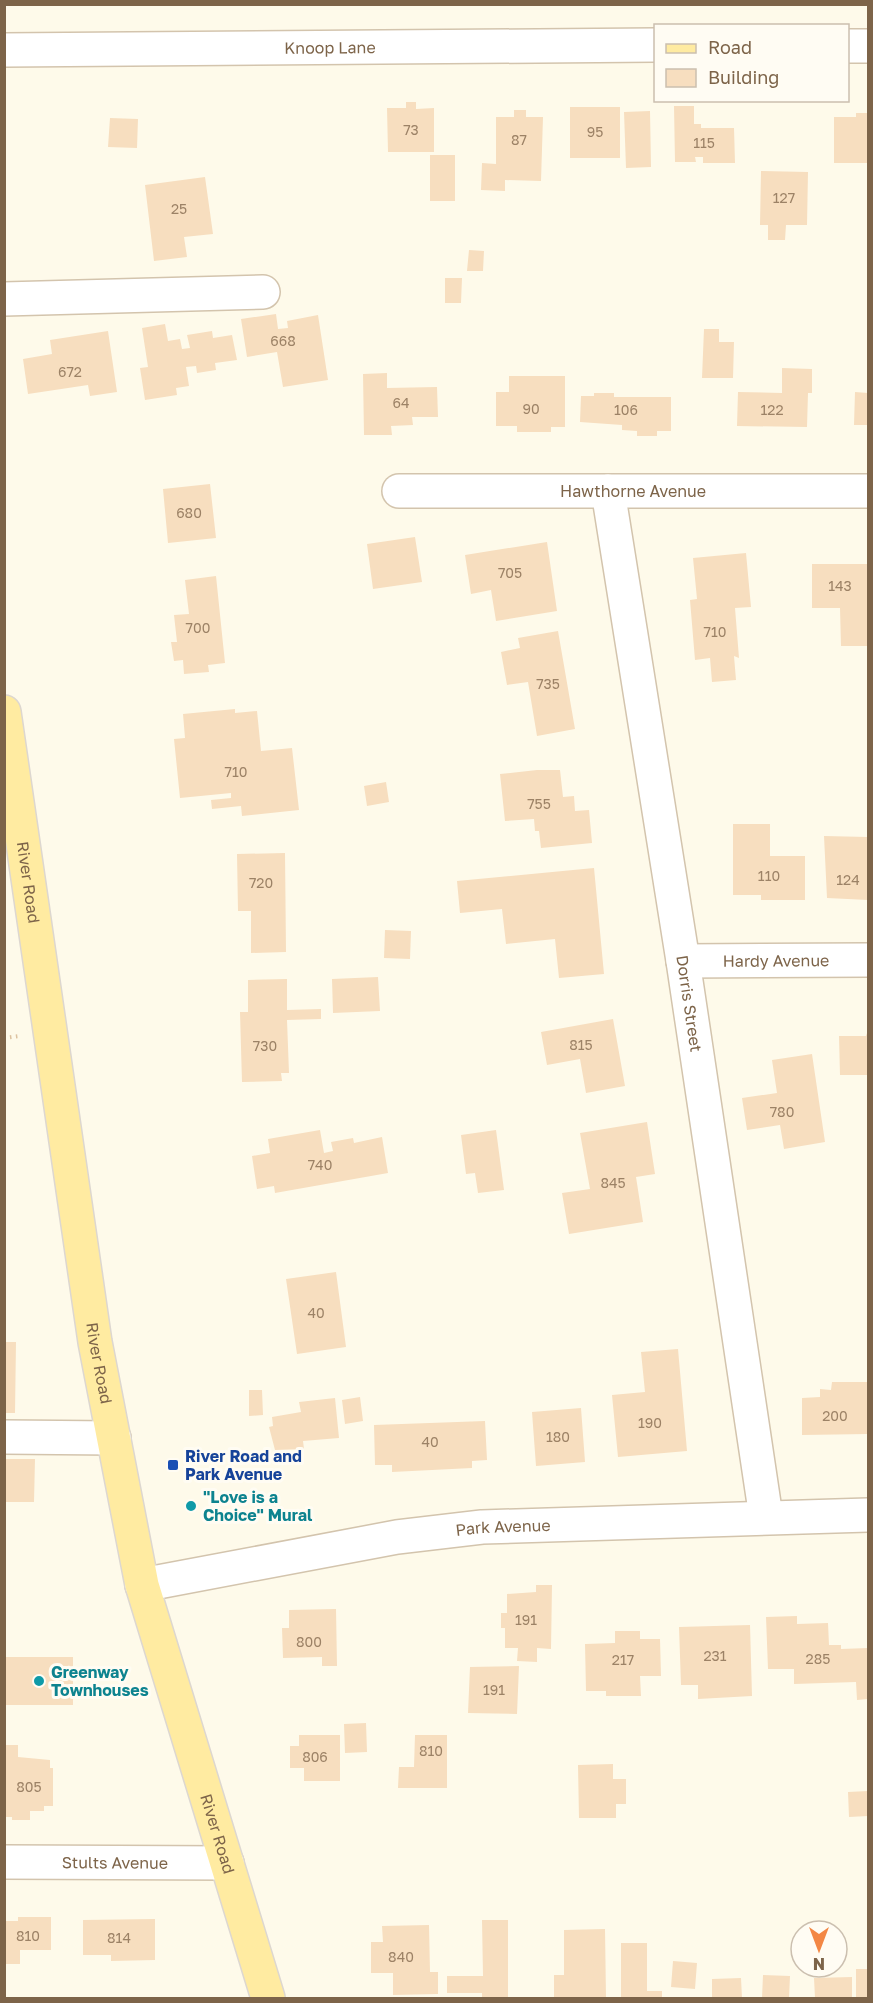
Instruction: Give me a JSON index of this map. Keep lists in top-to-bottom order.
{
  "streets": {
    "main road": ["River Road"],
    "street": [
      "Knoop Lane",
      "Hawthorne Avenue",
      "Hardy Avenue",
      "Dorris Street",
      "Park Avenue",
      "Stults Avenue"
    ]
  },
  "crossings": [
    ["Hawthorne Avenue", "Dorris Street"],
    ["River Road", "Park Avenue"],
    ["River Road", "Stults Avenue"],
    ["Hardy Avenue", "Dorris Street"],
    ["Dorris Street", "Park Avenue"]
  ],
  "places": {
    "transit": ["River Road and Park Avenue"],
    "other": ["\"Love is a Choice\" Mural", "Greenway Townhouses"]
  },
  "house_numbers": [
    "73",
    "95",
    "87",
    "115",
    "127",
    "25",
    "668",
    "672",
    "64",
    "90",
    "106",
    "122",
    "680",
    "705",
    "143",
    "700",
    "710",
    "735",
    "710",
    "755",
    "110",
    "124",
    "720",
    "815",
    "730",
    "780",
    "740",
    "845",
    "40",
    "200",
    "190",
    "180",
    "40",
    "191",
    "800",
    "231",
    "285",
    "217",
    "191",
    "810",
    "806",
    "805",
    "810",
    "814",
    "840"
  ],
  "legend": ["Road", "Building"],
  "north": "bottom"
}
